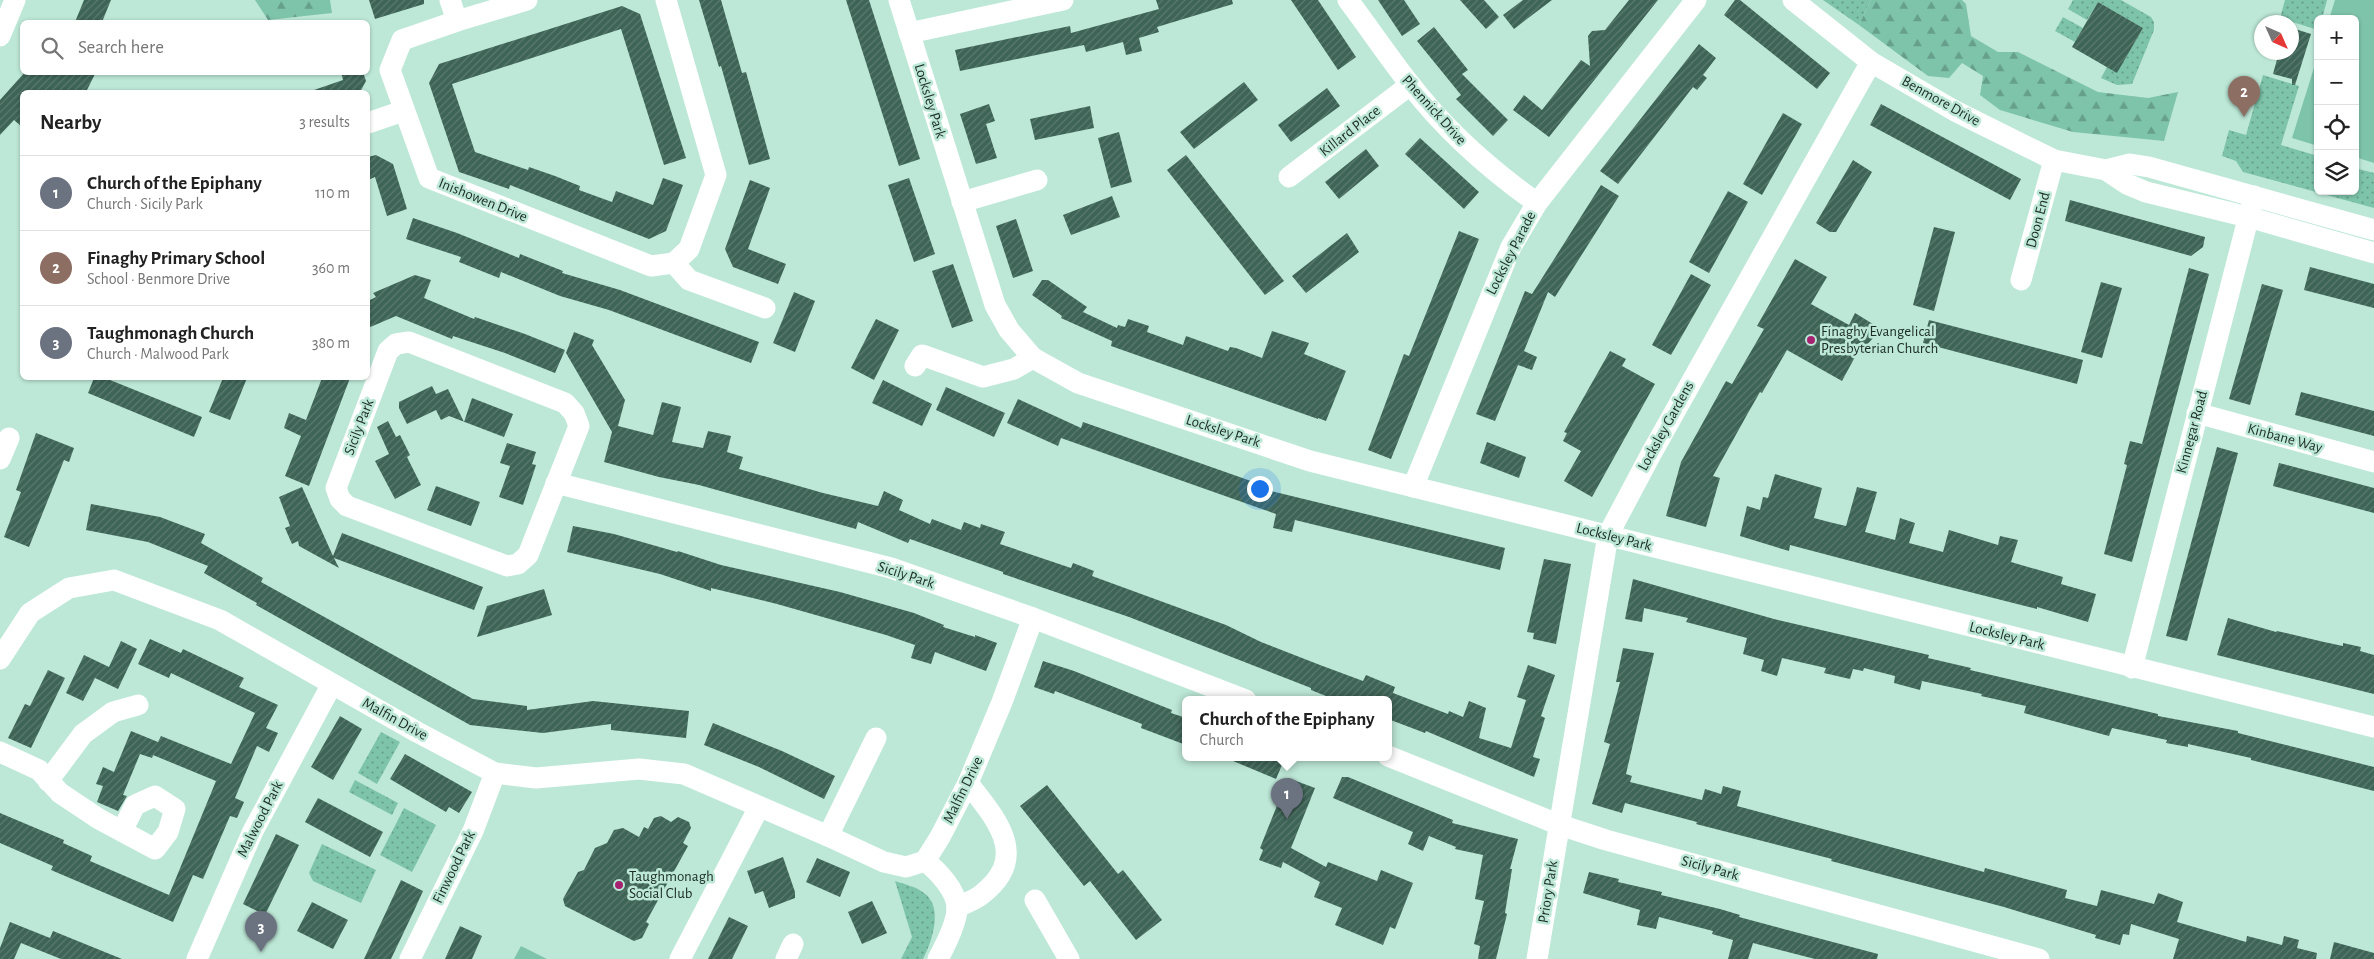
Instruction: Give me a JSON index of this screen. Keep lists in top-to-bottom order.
{
  "streets": {
    "street": [
      "Locksley Park",
      "Benmore Drive",
      "Phennick Drive",
      "Killard Place",
      "Inishowen Drive",
      "Doon End",
      "Locksley Parade",
      "Locksley Gardens",
      "Sicily Park",
      "Kinnegar Road",
      "Kinbane Way",
      "Malfin Drive",
      "Malwood Park",
      "Finwood Park",
      "Priory Park"
    ]
  },
  "crossings": [
    ["Locksley Park", "Locksley Parade"],
    ["Locksley Park", "Locksley Gardens"],
    ["Locksley Park", "Kinnegar Road"],
    ["Benmore Drive", "Doon End"],
    ["Benmore Drive", "Locksley Gardens"],
    ["Benmore Drive", "Kinnegar Road"],
    ["Phennick Drive", "Killard Place"],
    ["Phennick Drive", "Locksley Parade"],
    ["Locksley Gardens", "Sicily Park"],
    ["Locksley Gardens", "Priory Park"],
    ["Sicily Park", "Malfin Drive"],
    ["Sicily Park", "Priory Park"],
    ["Kinnegar Road", "Kinbane Way"],
    ["Malfin Drive", "Malwood Park"],
    ["Malfin Drive", "Finwood Park"]
  ],
  "places": ["Finaghy Evangelical Presbyterian Church", "Taughmonagh Social Club"],
  "north": "bottom right",
  "page": {
    "map_buttons": ["+", "−"],
    "search": "Search here",
    "pins": ["2", "1", "3"],
    "heading": ["Nearby", "3 results"],
    "list": [
      {
        "mark": "1",
        "name": "Church of the Epiphany",
        "note": "Church · Sicily Park",
        "value": "110 m"
      },
      {
        "mark": "2",
        "name": "Finaghy Primary School",
        "note": "School · Benmore Drive",
        "value": "360 m"
      },
      {
        "mark": "3",
        "name": "Taughmonagh Church",
        "note": "Church · Malwood Park",
        "value": "380 m"
      }
    ],
    "popup": ["Church of the Epiphany", "Church"]
  }
}
